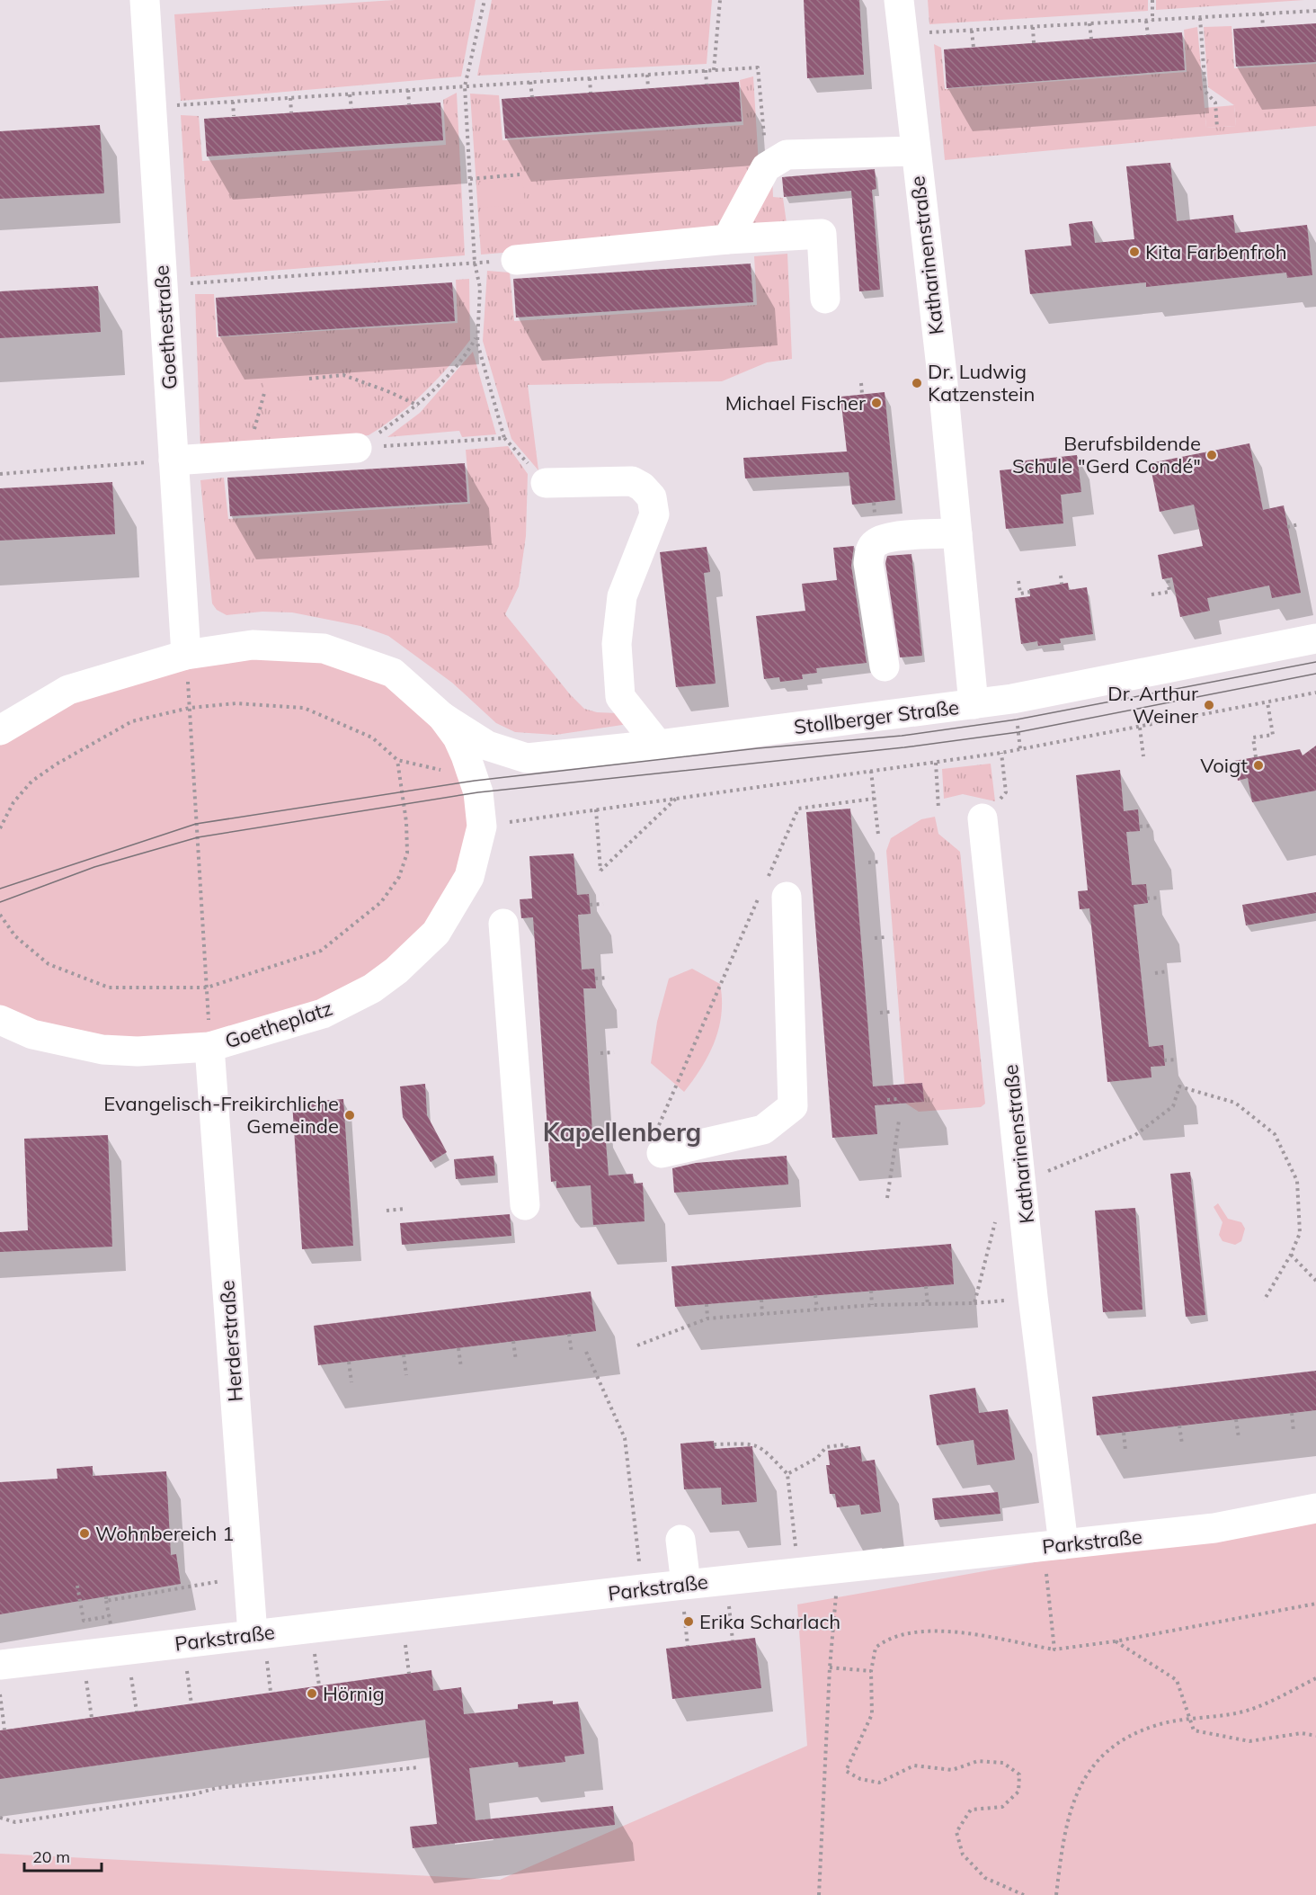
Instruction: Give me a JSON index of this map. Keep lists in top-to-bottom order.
{
  "streets": {
    "street": [
      "Katharinenstraße",
      "Goethestraße",
      "Stollberger Straße",
      "Goetheplatz",
      "Herderstraße",
      "Parkstraße"
    ]
  },
  "crossings": [
    ["Katharinenstraße", "Stollberger Straße"],
    ["Katharinenstraße", "Parkstraße"],
    ["Goethestraße", "Goetheplatz"],
    ["Stollberger Straße", "Goetheplatz"],
    ["Goetheplatz", "Herderstraße"],
    ["Herderstraße", "Parkstraße"]
  ],
  "districts": ["Kapellenberg"],
  "places": [
    "Kita Farbenfroh",
    "Dr. Ludwig Katzenstein",
    "Michael Fischer",
    "Berufsbildende Schule \"Gerd Condé\"",
    "Dr. Arthur Weiner",
    "Voigt",
    "Evangelisch-Freikirchliche Gemeinde",
    "Wohnbereich 1",
    "Erika Scharlach",
    "Hörnig"
  ],
  "scale_bar": "20 m"
}
